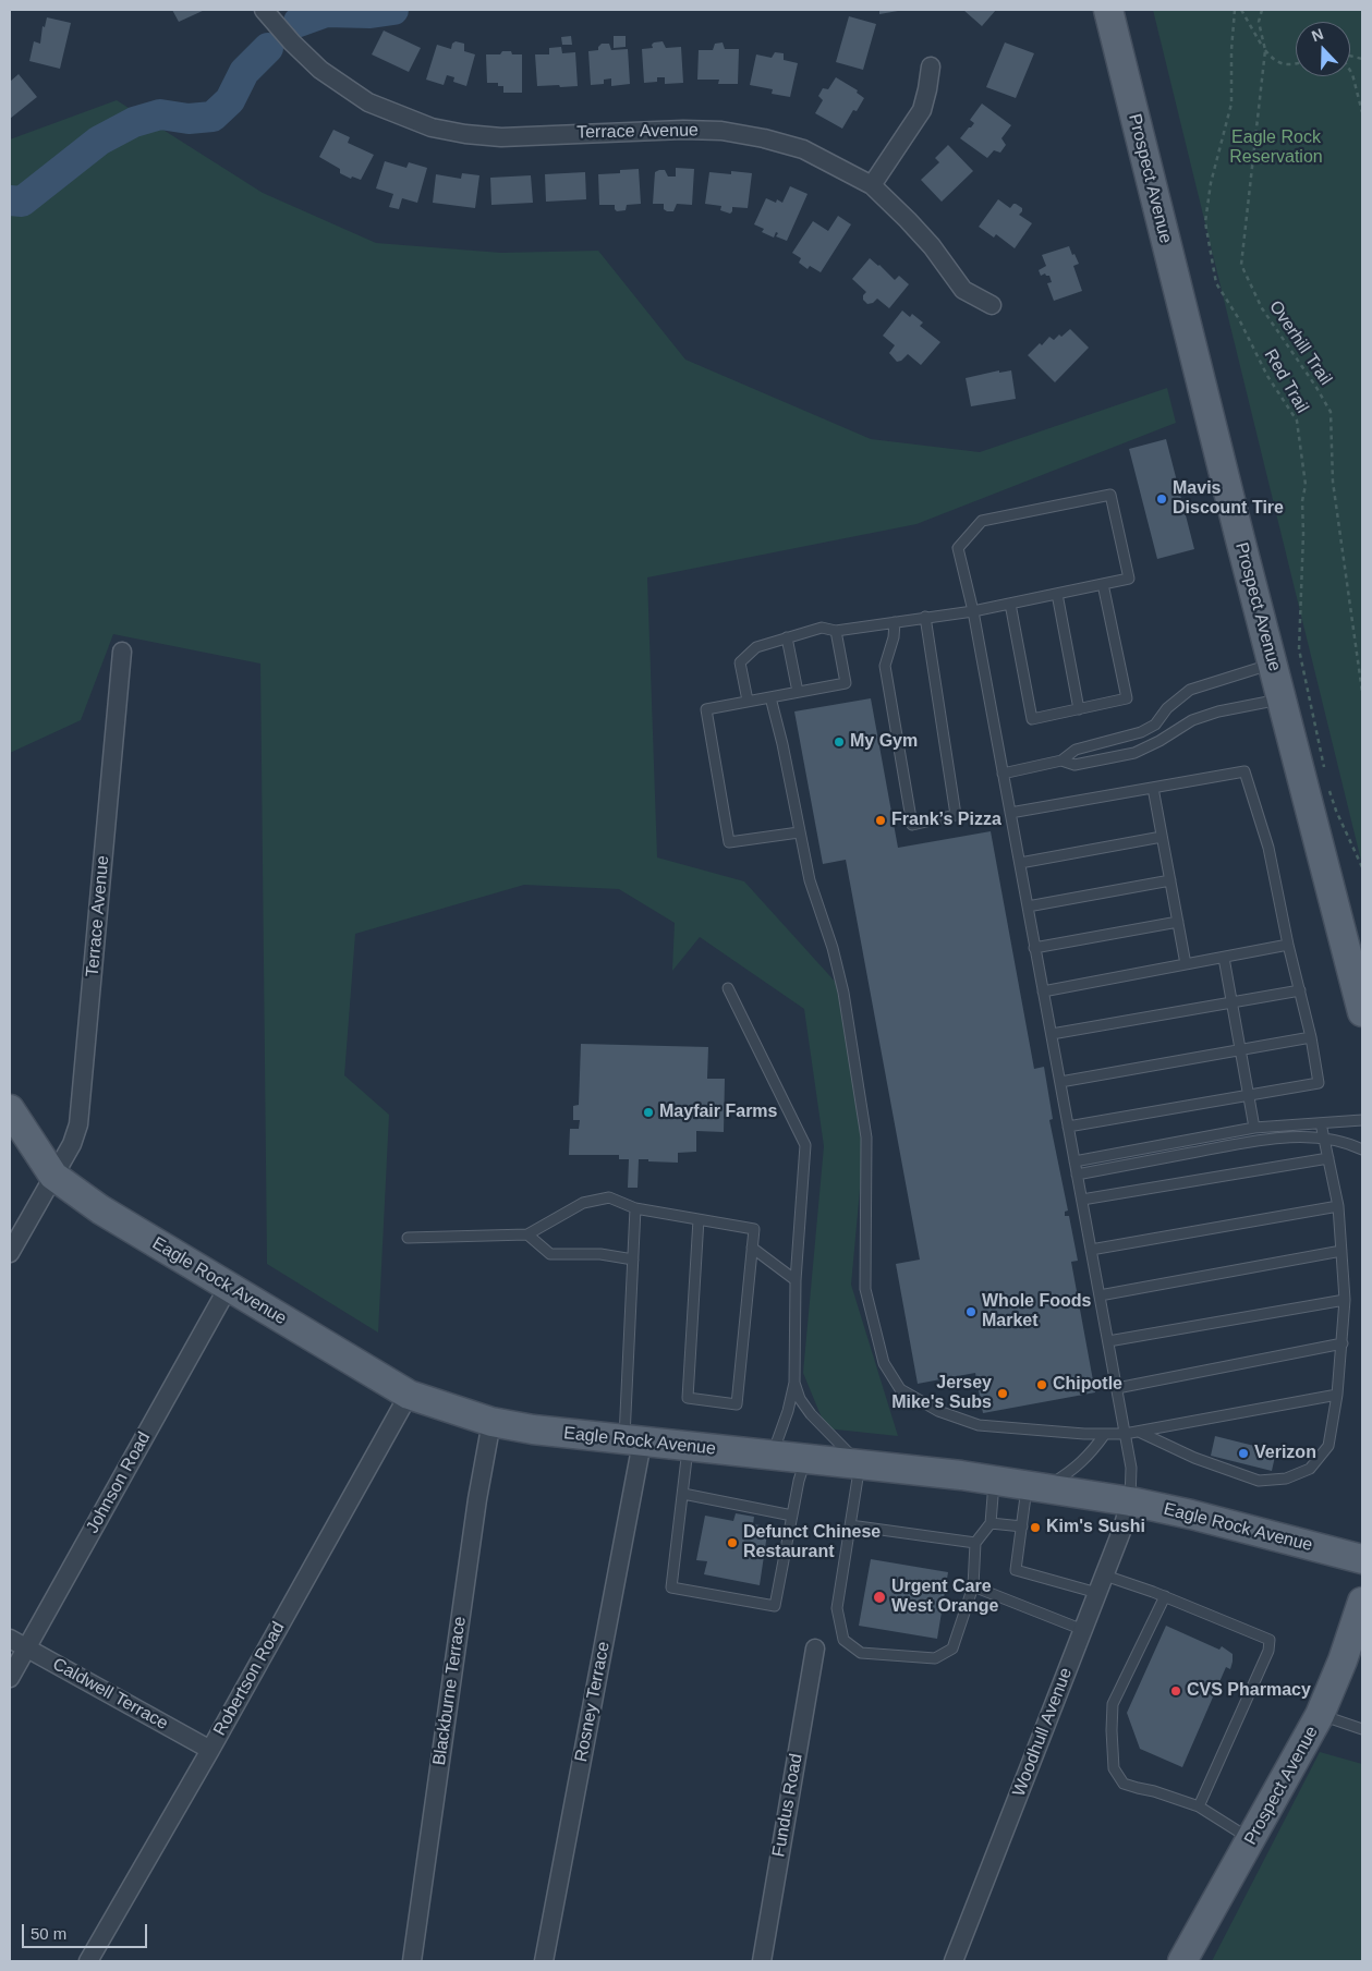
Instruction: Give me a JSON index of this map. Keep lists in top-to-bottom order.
{
  "streets": {
    "main road": ["Prospect Avenue", "Eagle Rock Avenue"],
    "street": [
      "Terrace Avenue",
      "Johnson Road",
      "Robertson Road",
      "Blackburne Terrace",
      "Caldwell Terrace",
      "Rosney Terrace",
      "Woodhull Avenue",
      "Fundus Road"
    ],
    "path": ["Overhill Trail", "Red Trail"]
  },
  "crossings": [
    ["Terrace Avenue", "Eagle Rock Avenue"],
    ["Eagle Rock Avenue", "Johnson Road"],
    ["Eagle Rock Avenue", "Robertson Road"],
    ["Eagle Rock Avenue", "Blackburne Terrace"],
    ["Eagle Rock Avenue", "Rosney Terrace"],
    ["Eagle Rock Avenue", "Woodhull Avenue"],
    ["Johnson Road", "Caldwell Terrace"],
    ["Robertson Road", "Caldwell Terrace"]
  ],
  "parks": ["Eagle Rock Reservation"],
  "places": [
    "Mavis Discount Tire",
    "My Gym",
    "Frank’s Pizza",
    "Mayfair Farms",
    "Whole Foods Market",
    "Chipotle",
    "Jersey Mike's Subs",
    "Verizon",
    "Kim's Sushi",
    "Defunct Chinese Restaurant",
    "Urgent Care West Orange",
    "CVS Pharmacy"
  ],
  "scale_bar": "50 m",
  "north": "top"
}
